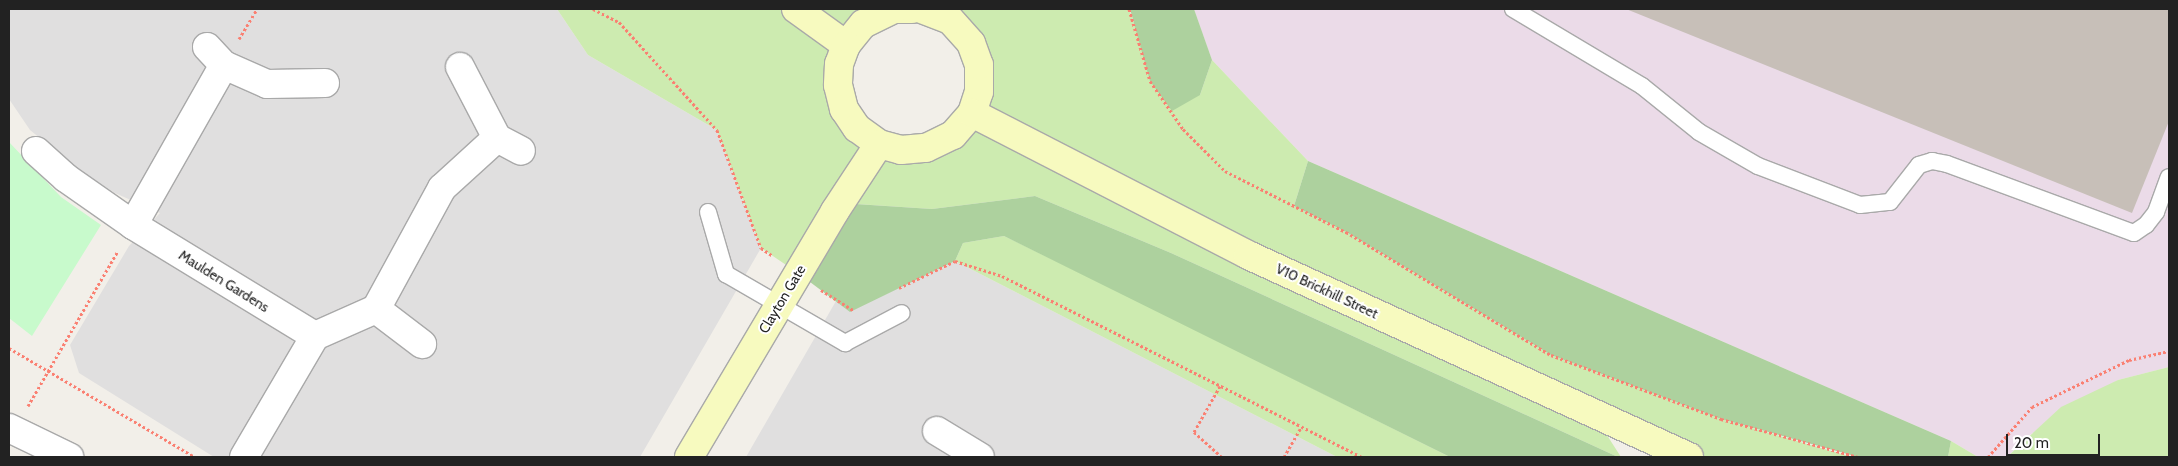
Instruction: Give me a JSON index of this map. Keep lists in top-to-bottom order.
{
  "streets": {
    "street": ["Maulden Gardens", "V10 Brickhill Street", "Clayton Gate"]
  },
  "scale_bar": "20 m"
}
